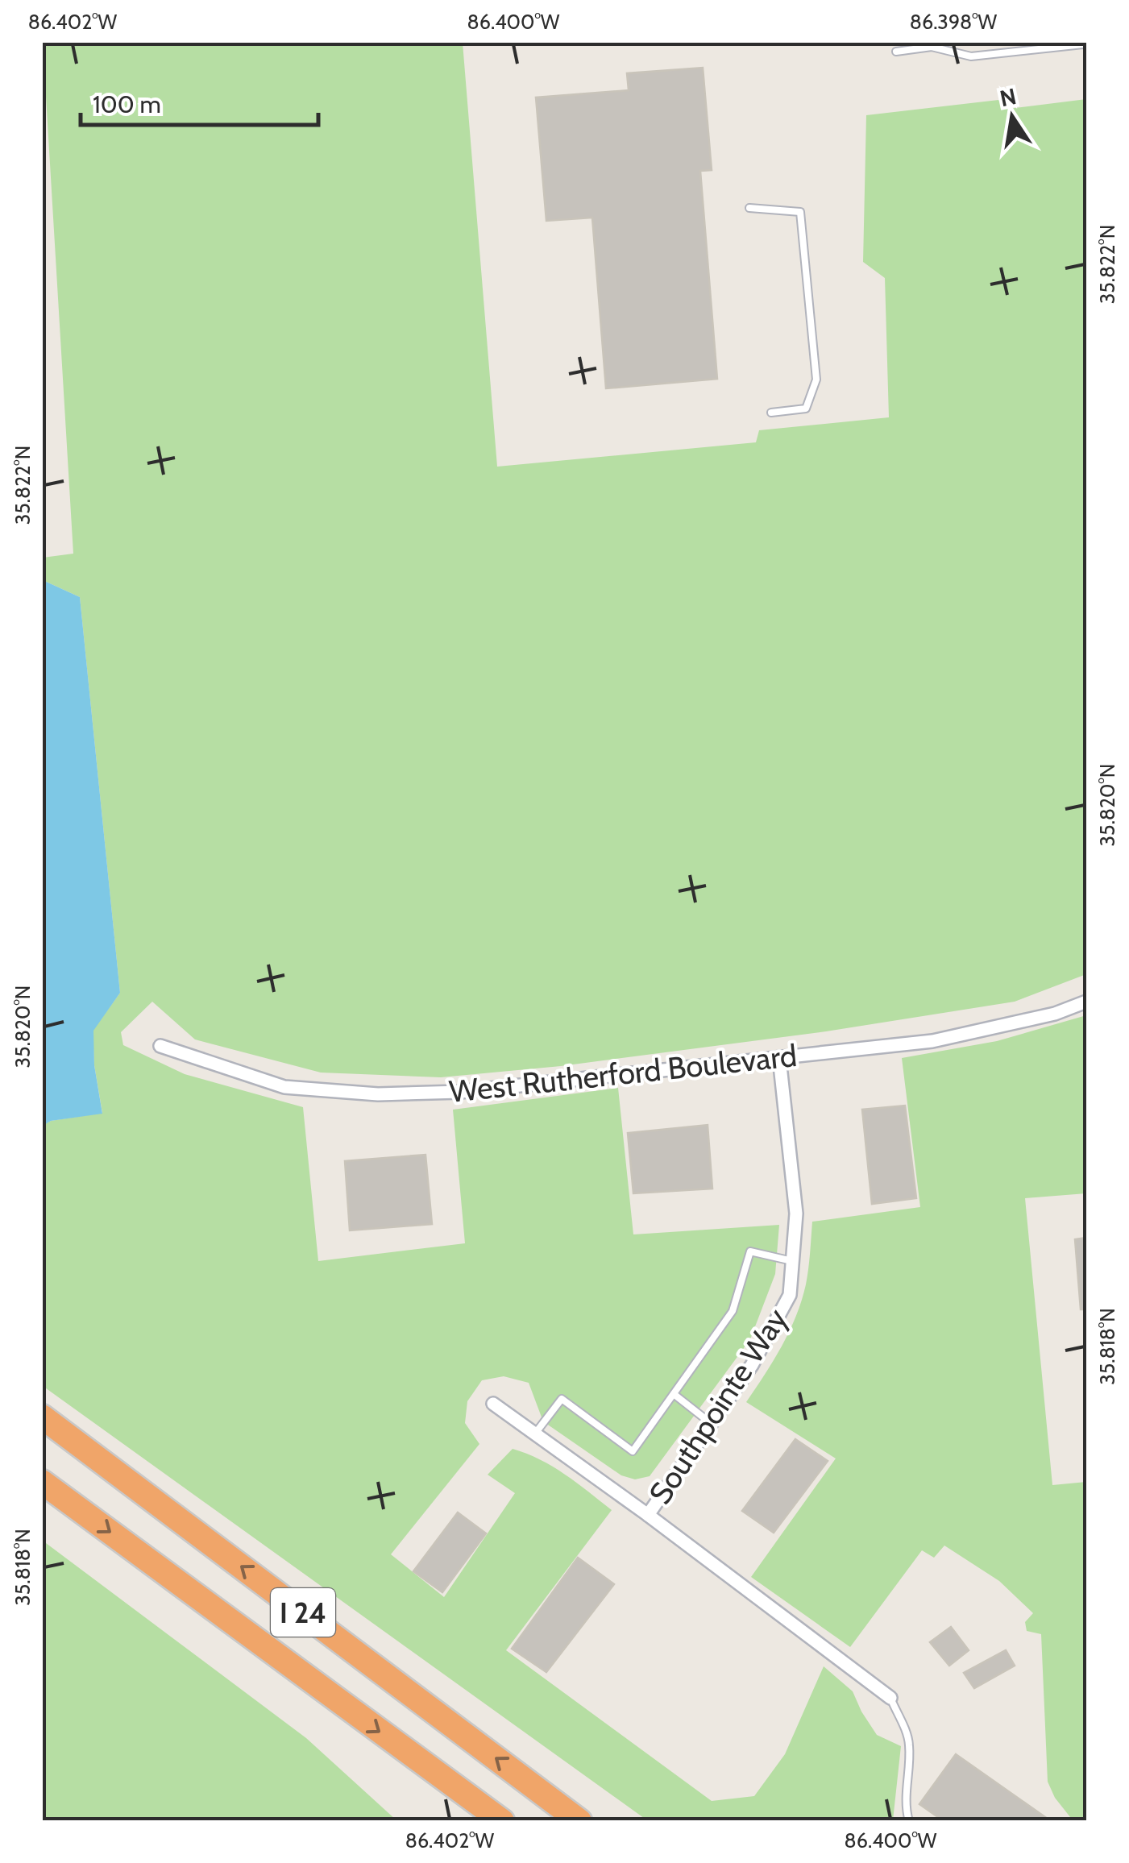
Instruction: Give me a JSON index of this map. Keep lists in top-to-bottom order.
{
  "streets": {
    "highway": ["I 24"],
    "street": ["West Rutherford Boulevard", "Southpointe Way"]
  },
  "crossings": [
    ["West Rutherford Boulevard", "Southpointe Way"]
  ],
  "scale_bar": "100 m",
  "north": "top",
  "coordinates": [
    "86.402°W",
    "86.400°W",
    "86.398°W",
    "35.822°N",
    "35.820°N",
    "35.818°N"
  ]
}
